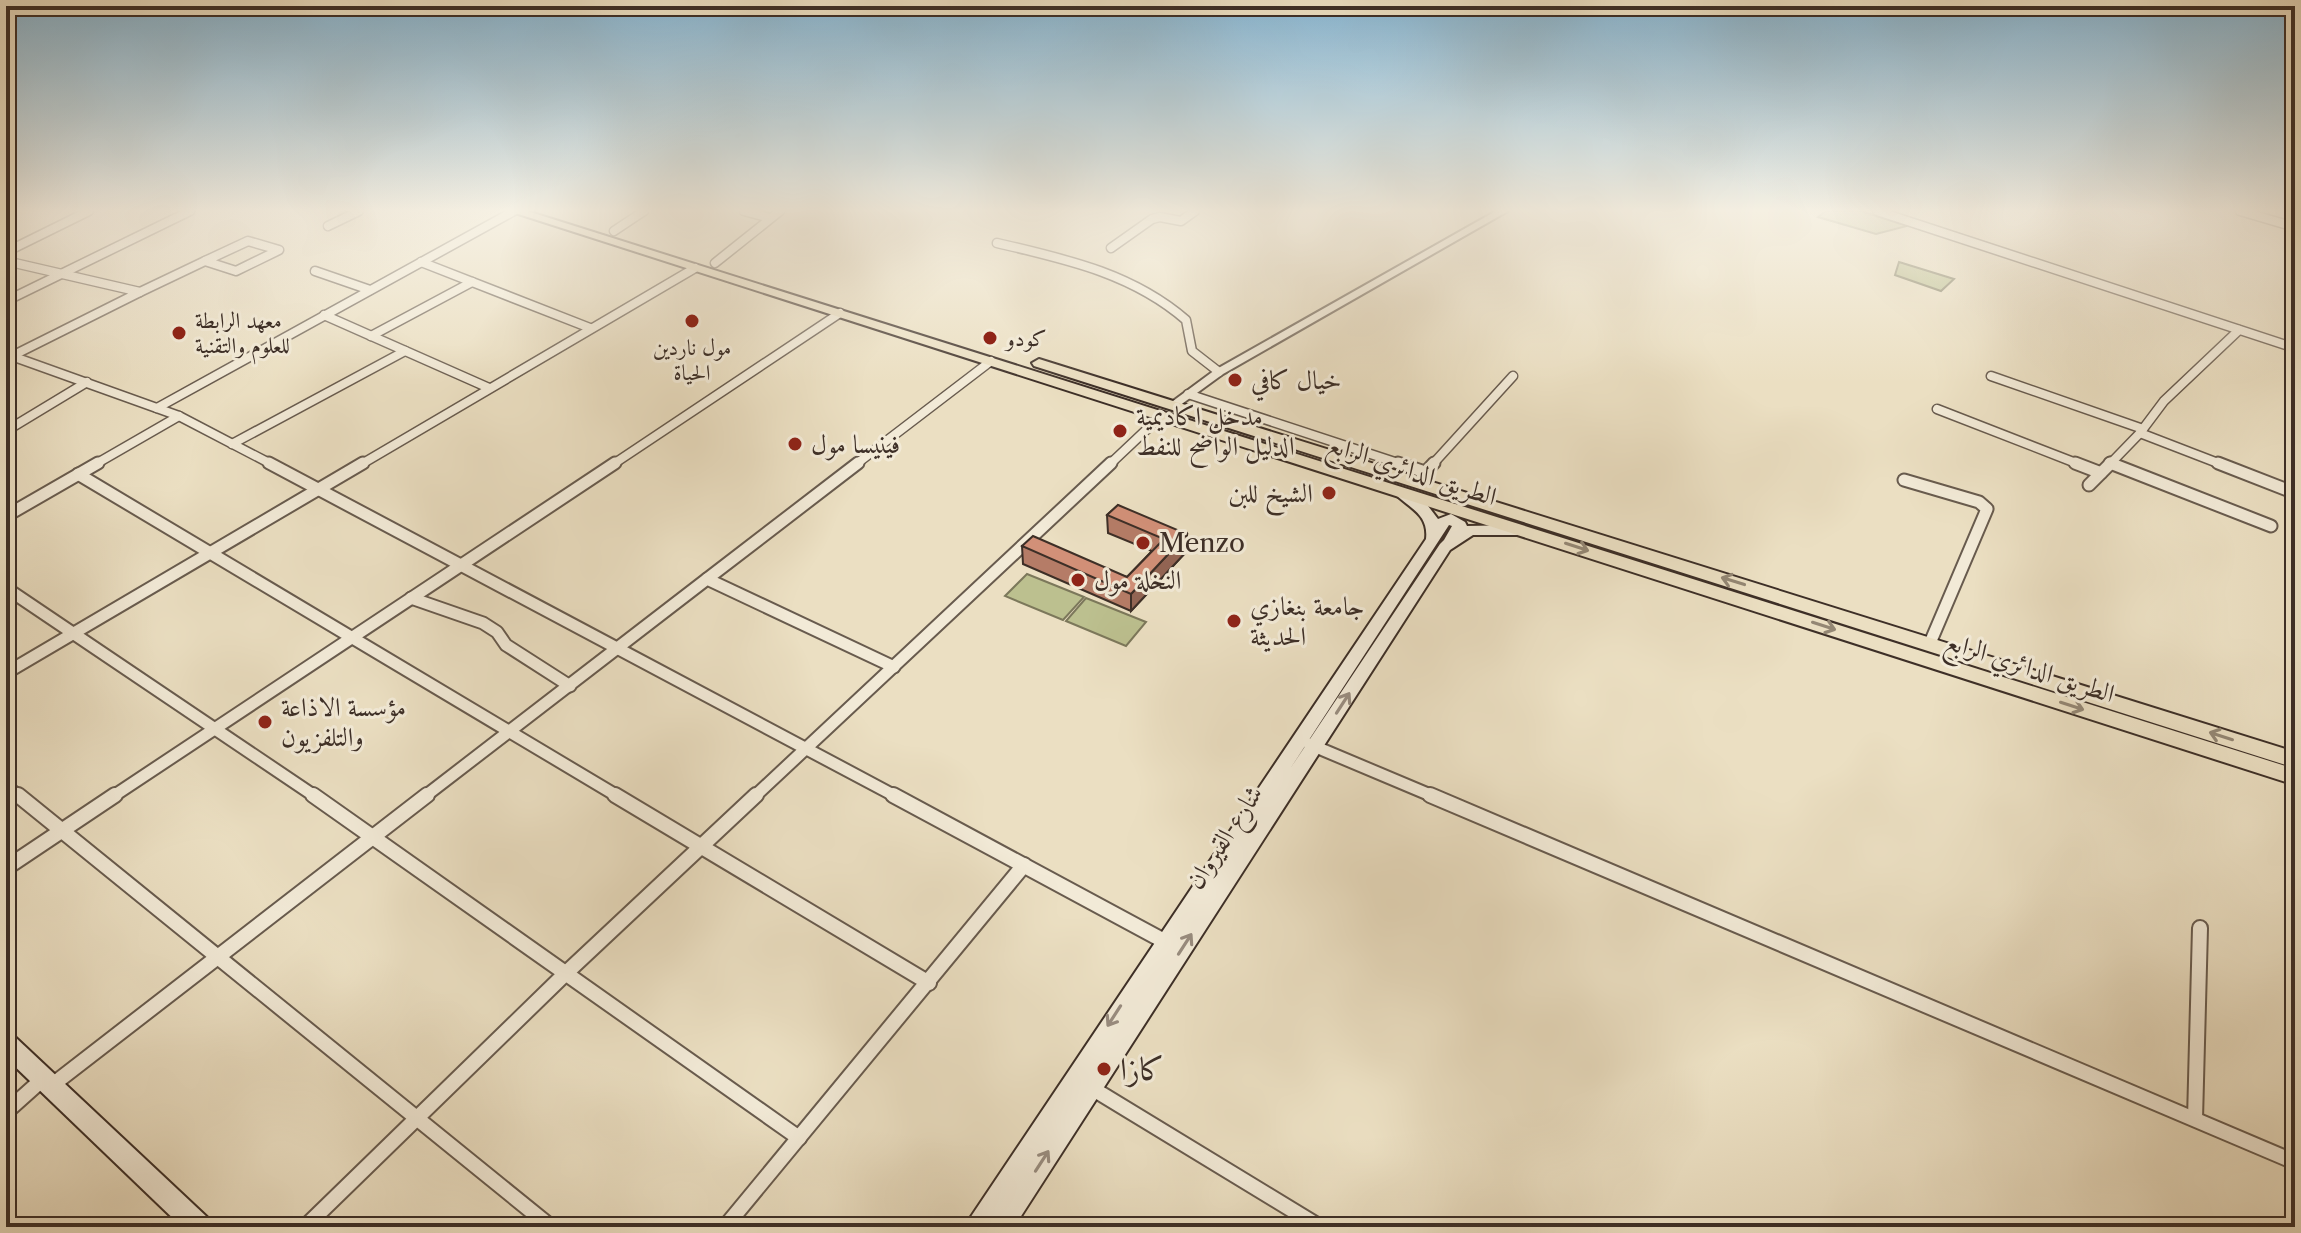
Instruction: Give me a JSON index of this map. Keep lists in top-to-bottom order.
{
  "streets": {
    "main road": ["الطريق الدائري الرابع", "شارع القيروان"]
  },
  "places": [
    "مول ناردين الحياة",
    "معهد الرابطة للعلوم والتقنية",
    "كودو",
    "خيال كافي",
    "مدخل اكاديمية الدليل الواضح للنفط",
    "فينيسا مول",
    "الشيخ للبن",
    "Menzo",
    "النخلة مول",
    "جامعة بنغازي الحديثة",
    "مؤسسة الاذاعة والتلفزيون",
    "كازا"
  ]
}
